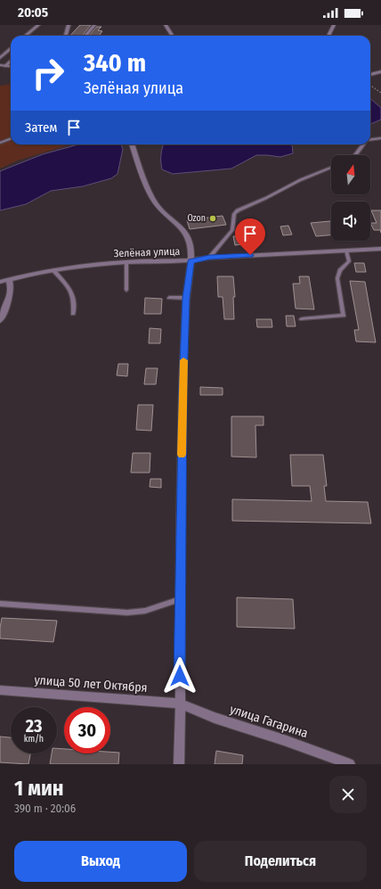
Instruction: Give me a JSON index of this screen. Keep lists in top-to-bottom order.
{
  "streets": {
    "street": ["Зелёная улица", "улица 50 лет Октября", "улица Гагарина"]
  },
  "crossings": [
    ["улица 50 лет Октября", "улица Гагарина"]
  ],
  "places": ["Ozon"],
  "north": "top",
  "page": {
    "status": "20:05",
    "turn": ["340 m", "Зелёная улица"],
    "then": "Затем",
    "speed": "23 km/h",
    "limit": "30",
    "heading": ["1 мин", "390 m · 20:06"],
    "buttons": ["Выход", "Поделиться"]
  }
}
